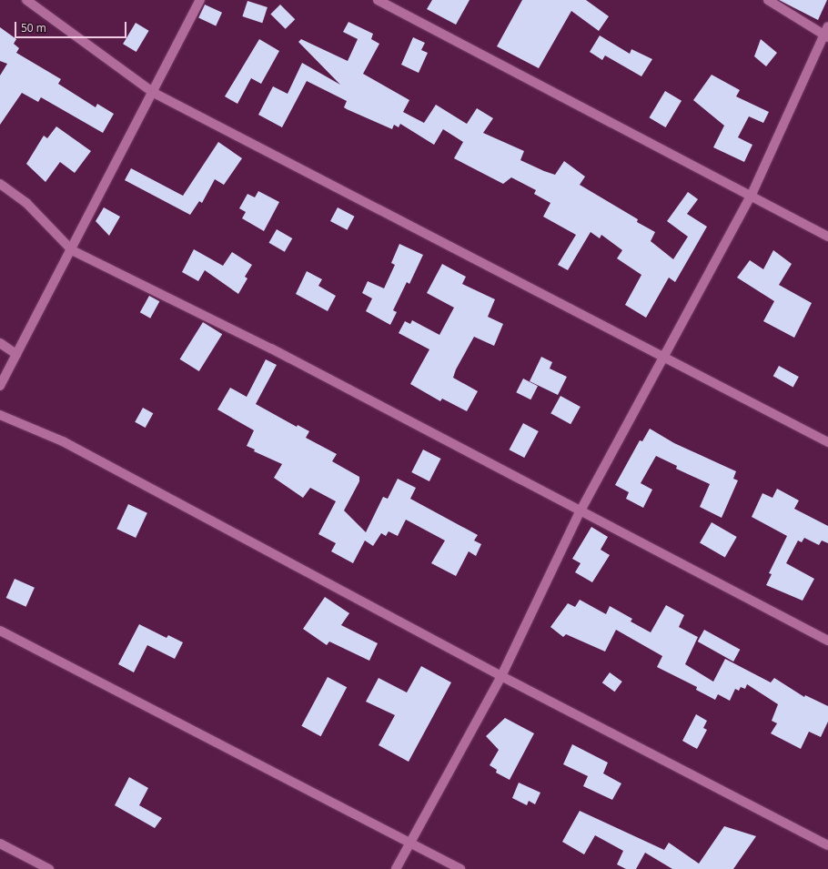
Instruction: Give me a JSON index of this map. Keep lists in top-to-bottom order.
{
  "scale_bar": "50 m"
}
